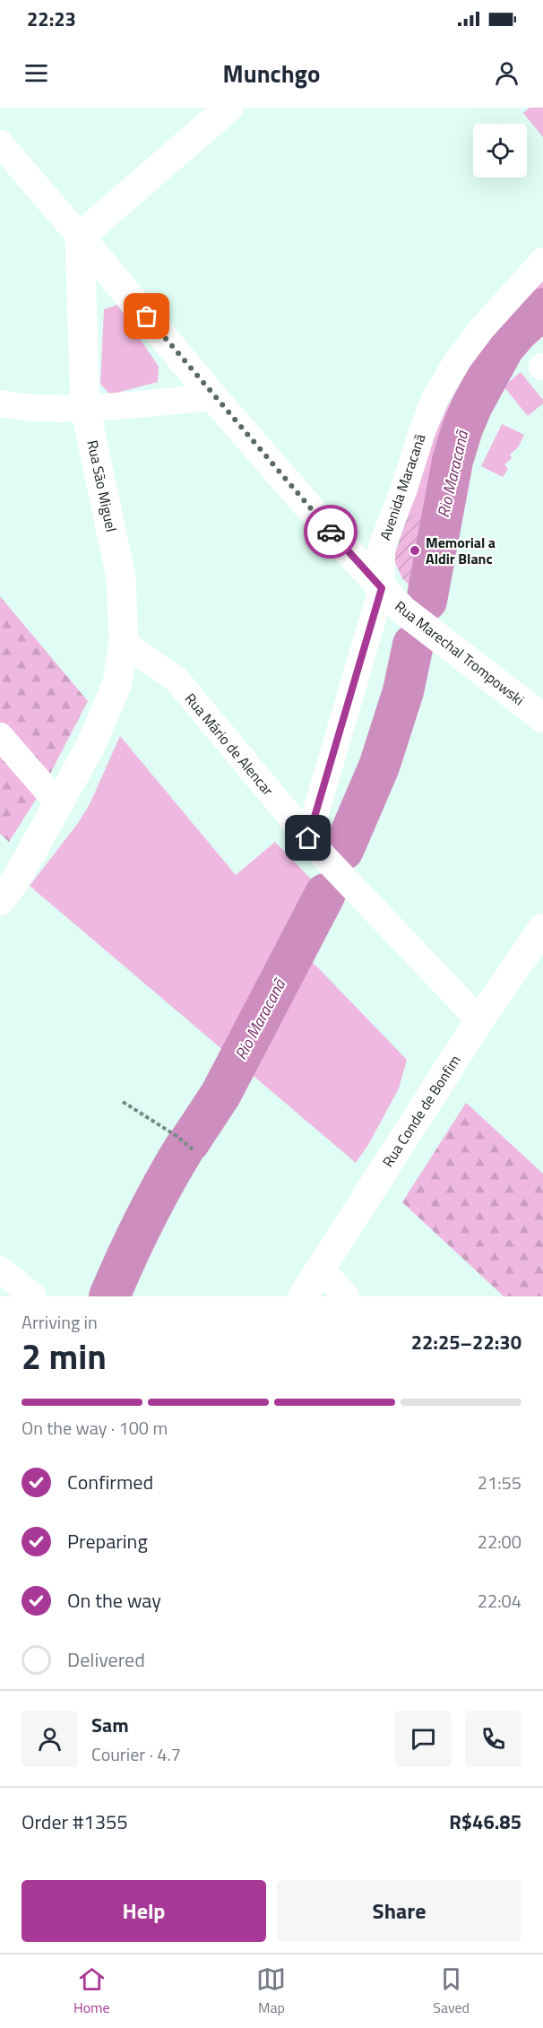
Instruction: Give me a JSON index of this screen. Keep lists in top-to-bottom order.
{
  "streets": {
    "street": [
      "Rua São Miguel",
      "Avenida Maracanã",
      "Rua Marechal Trompowski",
      "Rua Mário de Alencar",
      "Rua Conde de Bonfim"
    ]
  },
  "crossings": [
    ["Rua São Miguel", "Rua Marechal Trompowski"],
    ["Rua São Miguel", "Rua Mário de Alencar"],
    ["Avenida Maracanã", "Rua Marechal Trompowski"],
    ["Avenida Maracanã", "Rua Mário de Alencar"],
    ["Rua Mário de Alencar", "Rua Conde de Bonfim"]
  ],
  "water": ["Rio Maracanã"],
  "places": ["Memorial a Aldir Blanc"],
  "page": {
    "status": "22:23",
    "header": "Munchgo",
    "heading": ["2 min", "Arriving in", "22:25–22:30"],
    "panel": [
      "Sam",
      "Courier · 4.7",
      "Order #1355",
      "R$46.85"
    ],
    "bar": "On the way · 100 m",
    "list": [
      ["Confirmed", "21:55"],
      ["Preparing", "22:00"],
      ["On the way", "22:04"],
      "Delivered"
    ],
    "buttons": ["Help", "Share"],
    "tabs": ["Home", "Map", "Saved"]
  }
}
